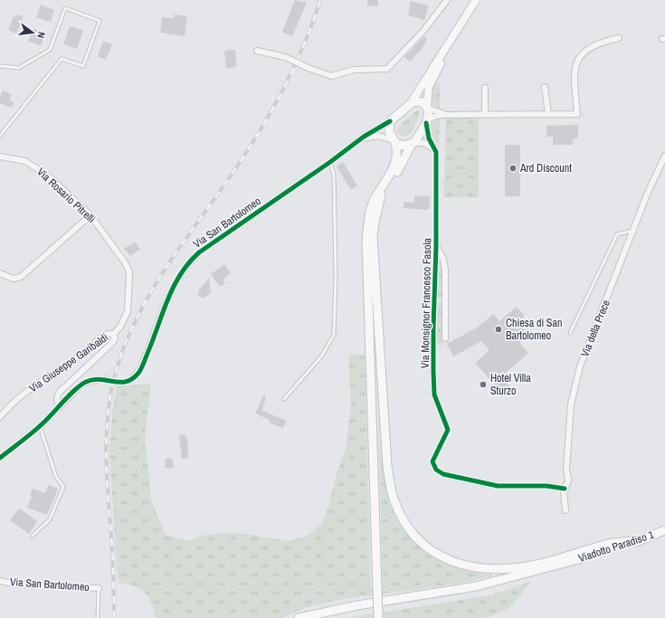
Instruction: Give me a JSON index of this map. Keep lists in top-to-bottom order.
{
  "streets": {
    "main road": ["Viadotto Paradiso 1"],
    "street": [
      "Via Rosario Pitrelli",
      "Via San Bartolomeo",
      "Via Monsignor Francesco Fasola",
      "Via della Prece",
      "Via Giuseppe Garibaldi"
    ]
  },
  "crossings": [
    ["Via Rosario Pitrelli", "Via Giuseppe Garibaldi"],
    ["Via San Bartolomeo", "Via Giuseppe Garibaldi"],
    ["Via Monsignor Francesco Fasola", "Via della Prece"]
  ],
  "places": ["Ard Discount", "Chiesa di San Bartolomeo", "Hotel Villa Sturzo"],
  "north": "right"
}
